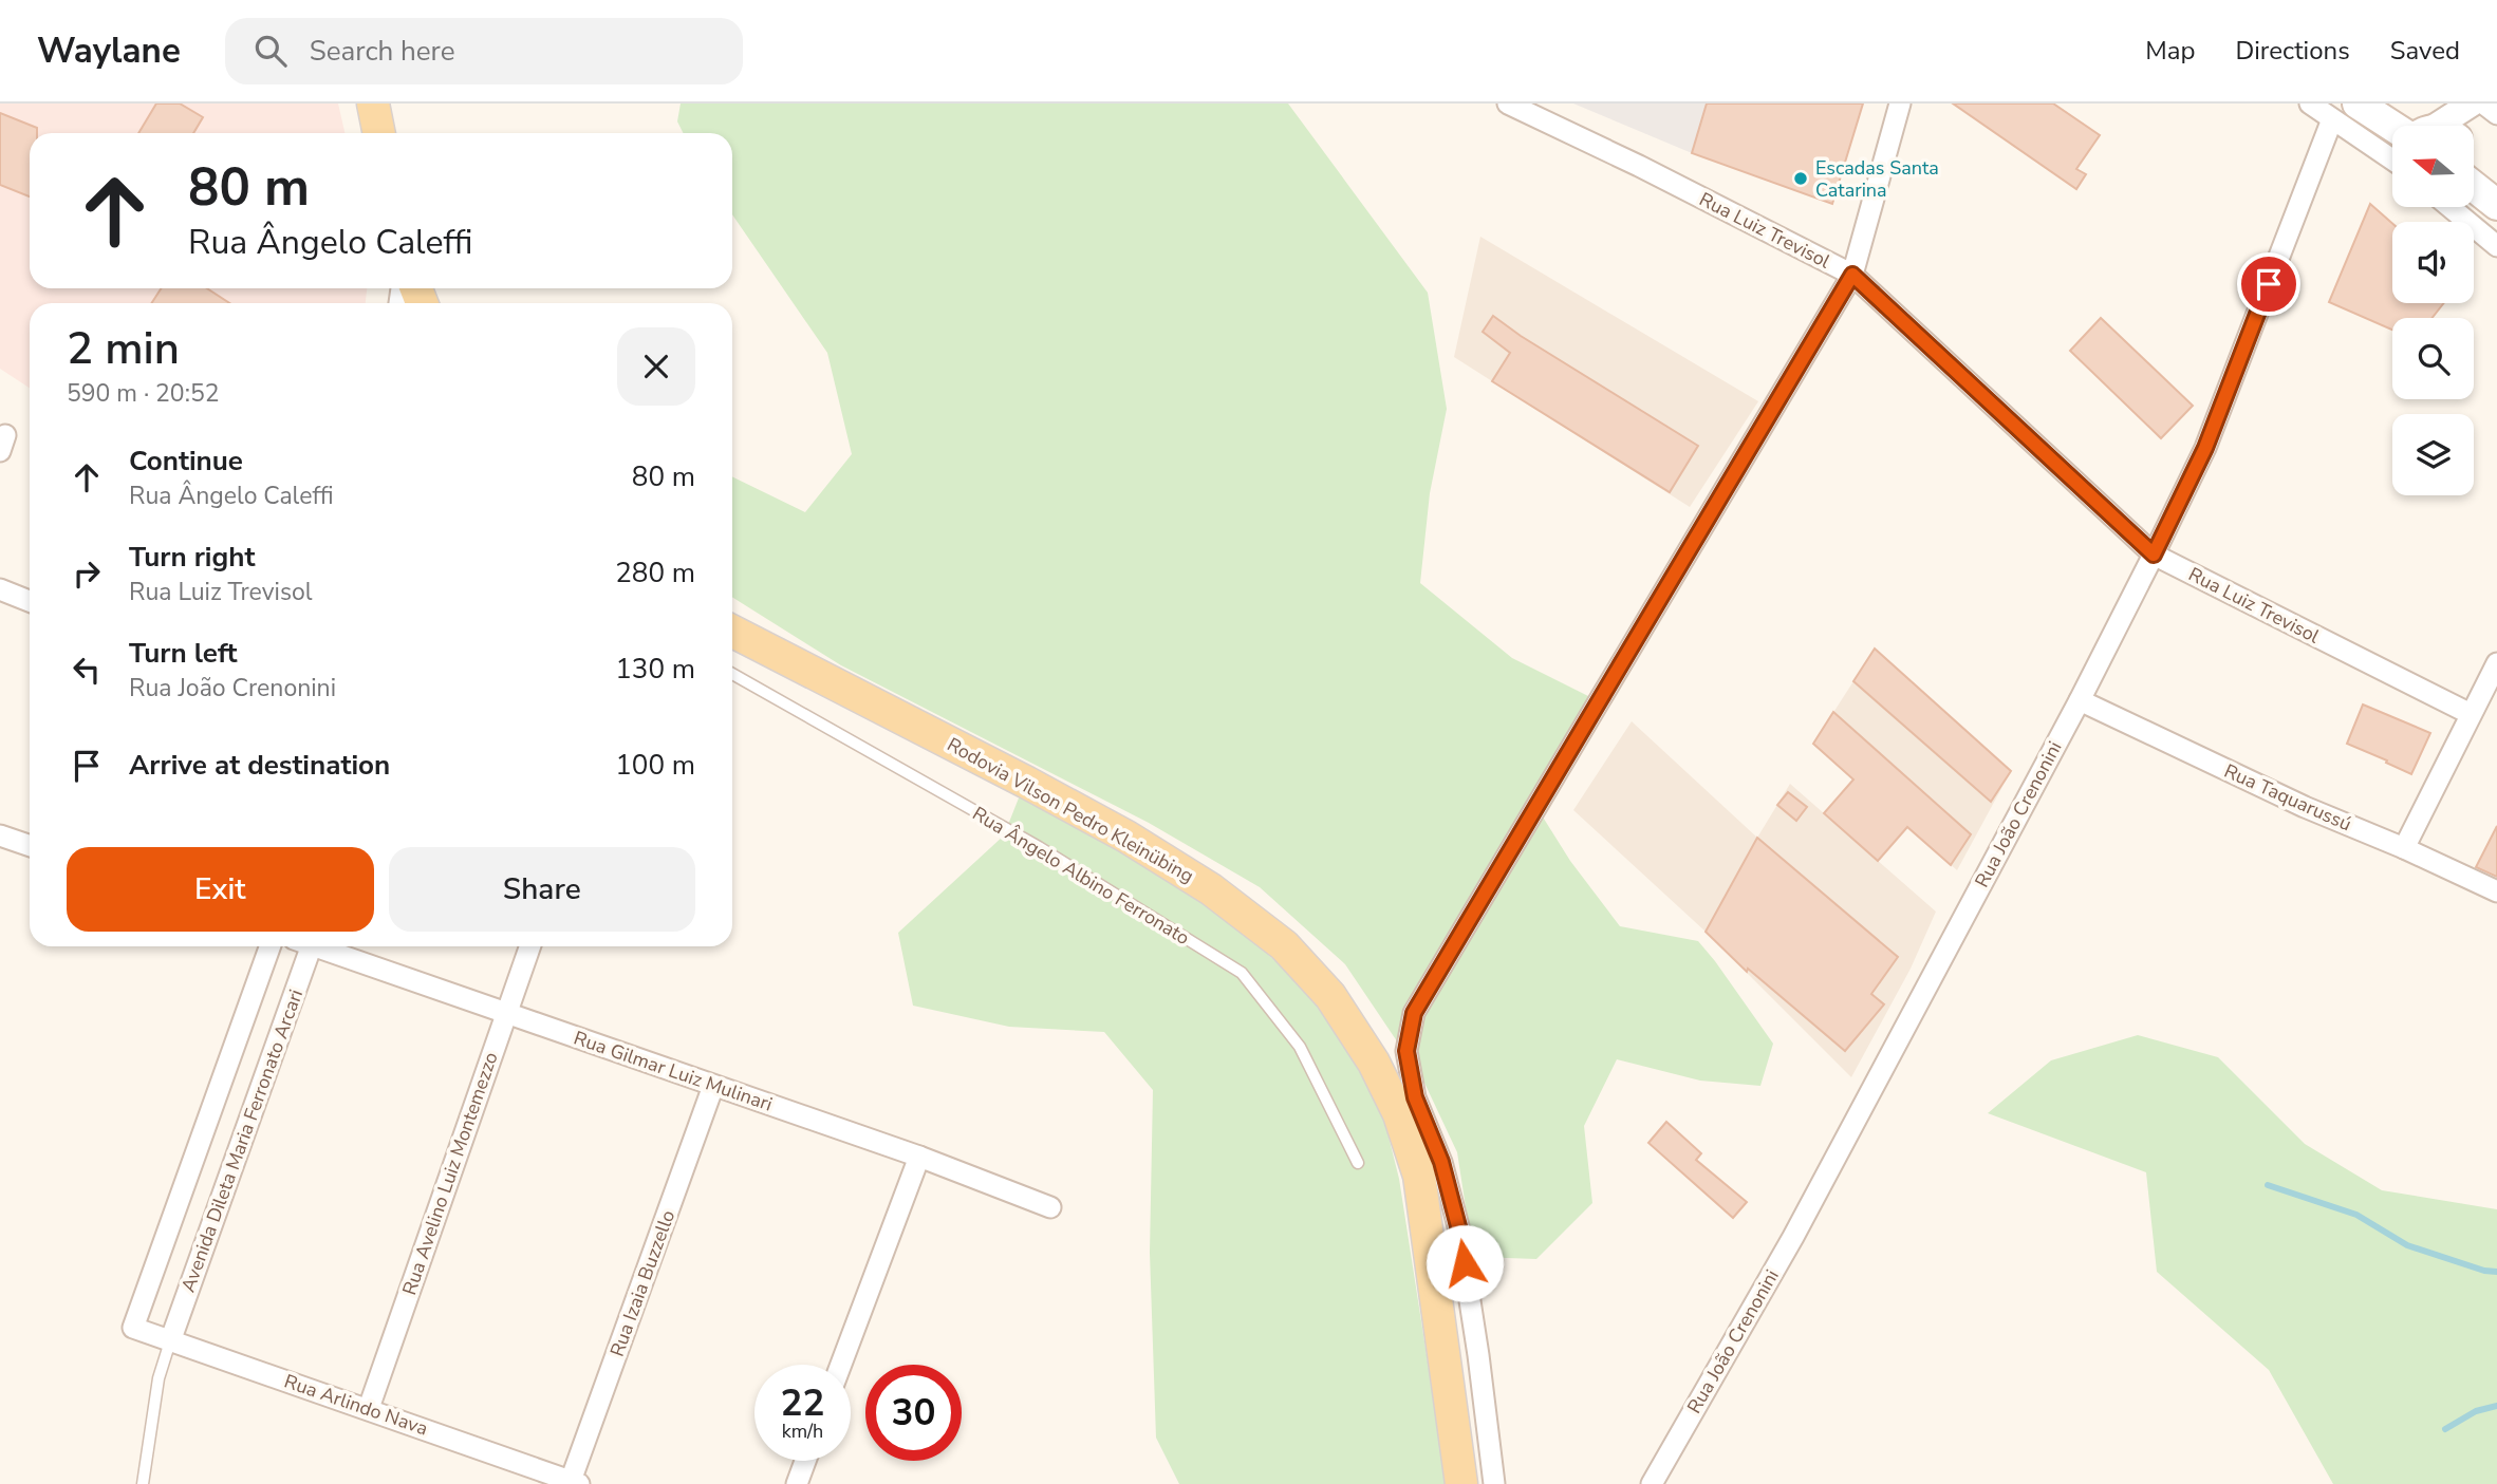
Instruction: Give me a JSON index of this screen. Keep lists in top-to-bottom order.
{
  "streets": {
    "main road": ["Rodovia Vilson Pedro Kleinübing"],
    "street": [
      "Rua Luiz Trevisol",
      "Rua Taquarussú",
      "Rua João Crenonini",
      "Rua Gilmar Luiz Mulinari",
      "Avenida Dileta Maria Ferronato Arcari",
      "Rua Avelino Luiz Montemezzo",
      "Rua Izaia Buzzello",
      "Rua Arlindo Nava"
    ],
    "lane": ["Rua Ângelo Albino Ferronato"]
  },
  "crossings": [
    ["Rua Luiz Trevisol", "Rua João Crenonini"],
    ["Rua Taquarussú", "Rua João Crenonini"],
    ["Rua Gilmar Luiz Mulinari", "Rua Avelino Luiz Montemezzo"],
    ["Rua Gilmar Luiz Mulinari", "Rua Izaia Buzzello"],
    ["Avenida Dileta Maria Ferronato Arcari", "Rua Arlindo Nava"],
    ["Rua Avelino Luiz Montemezzo", "Rua Arlindo Nava"],
    ["Rua Izaia Buzzello", "Rua Arlindo Nava"]
  ],
  "places": ["Escadas Santa Catarina"],
  "north": "left",
  "page": {
    "header": "Waylane",
    "search": "Search here",
    "nav": ["Map", "Directions", "Saved"],
    "turn": ["80 m", "Rua Ângelo Caleffi"],
    "heading": ["2 min", "590 m · 20:52"],
    "list": [
      {
        "name": "Continue",
        "note": "Rua Ângelo Caleffi",
        "value": "80 m"
      },
      {
        "name": "Turn right",
        "note": "Rua Luiz Trevisol",
        "value": "280 m"
      },
      {
        "name": "Turn left",
        "note": "Rua João Crenonini",
        "value": "130 m"
      },
      {
        "name": "Arrive at destination",
        "value": "100 m"
      }
    ],
    "buttons": ["Exit", "Share"],
    "speed": "22 km/h",
    "limit": "30"
  }
}
